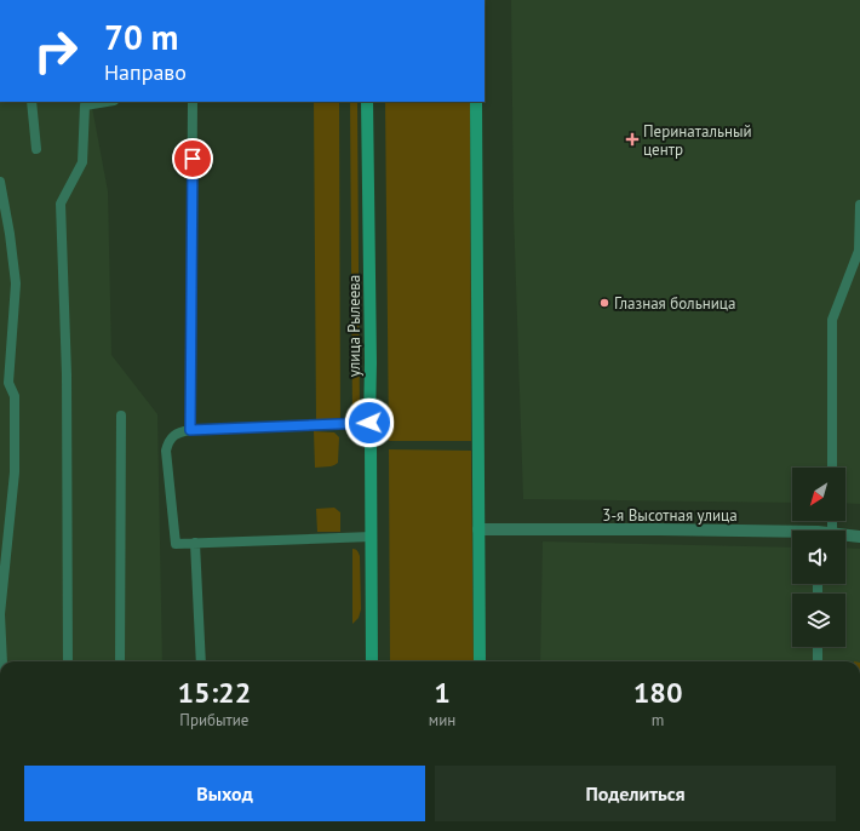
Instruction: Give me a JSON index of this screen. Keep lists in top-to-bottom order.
{
  "streets": {
    "main road": ["улица Рылеева"],
    "street": ["3-я Высотная улица"]
  },
  "places": {
    "health": ["Перинатальный центр"],
    "other": ["Глазная больница"]
  },
  "north": "bottom left",
  "page": {
    "turn": ["70 m", "Направо"],
    "eta": [
      "15:22",
      "Прибытие",
      "1",
      "мин",
      "180",
      "m"
    ],
    "buttons": ["Выход", "Поделиться"]
  }
}
